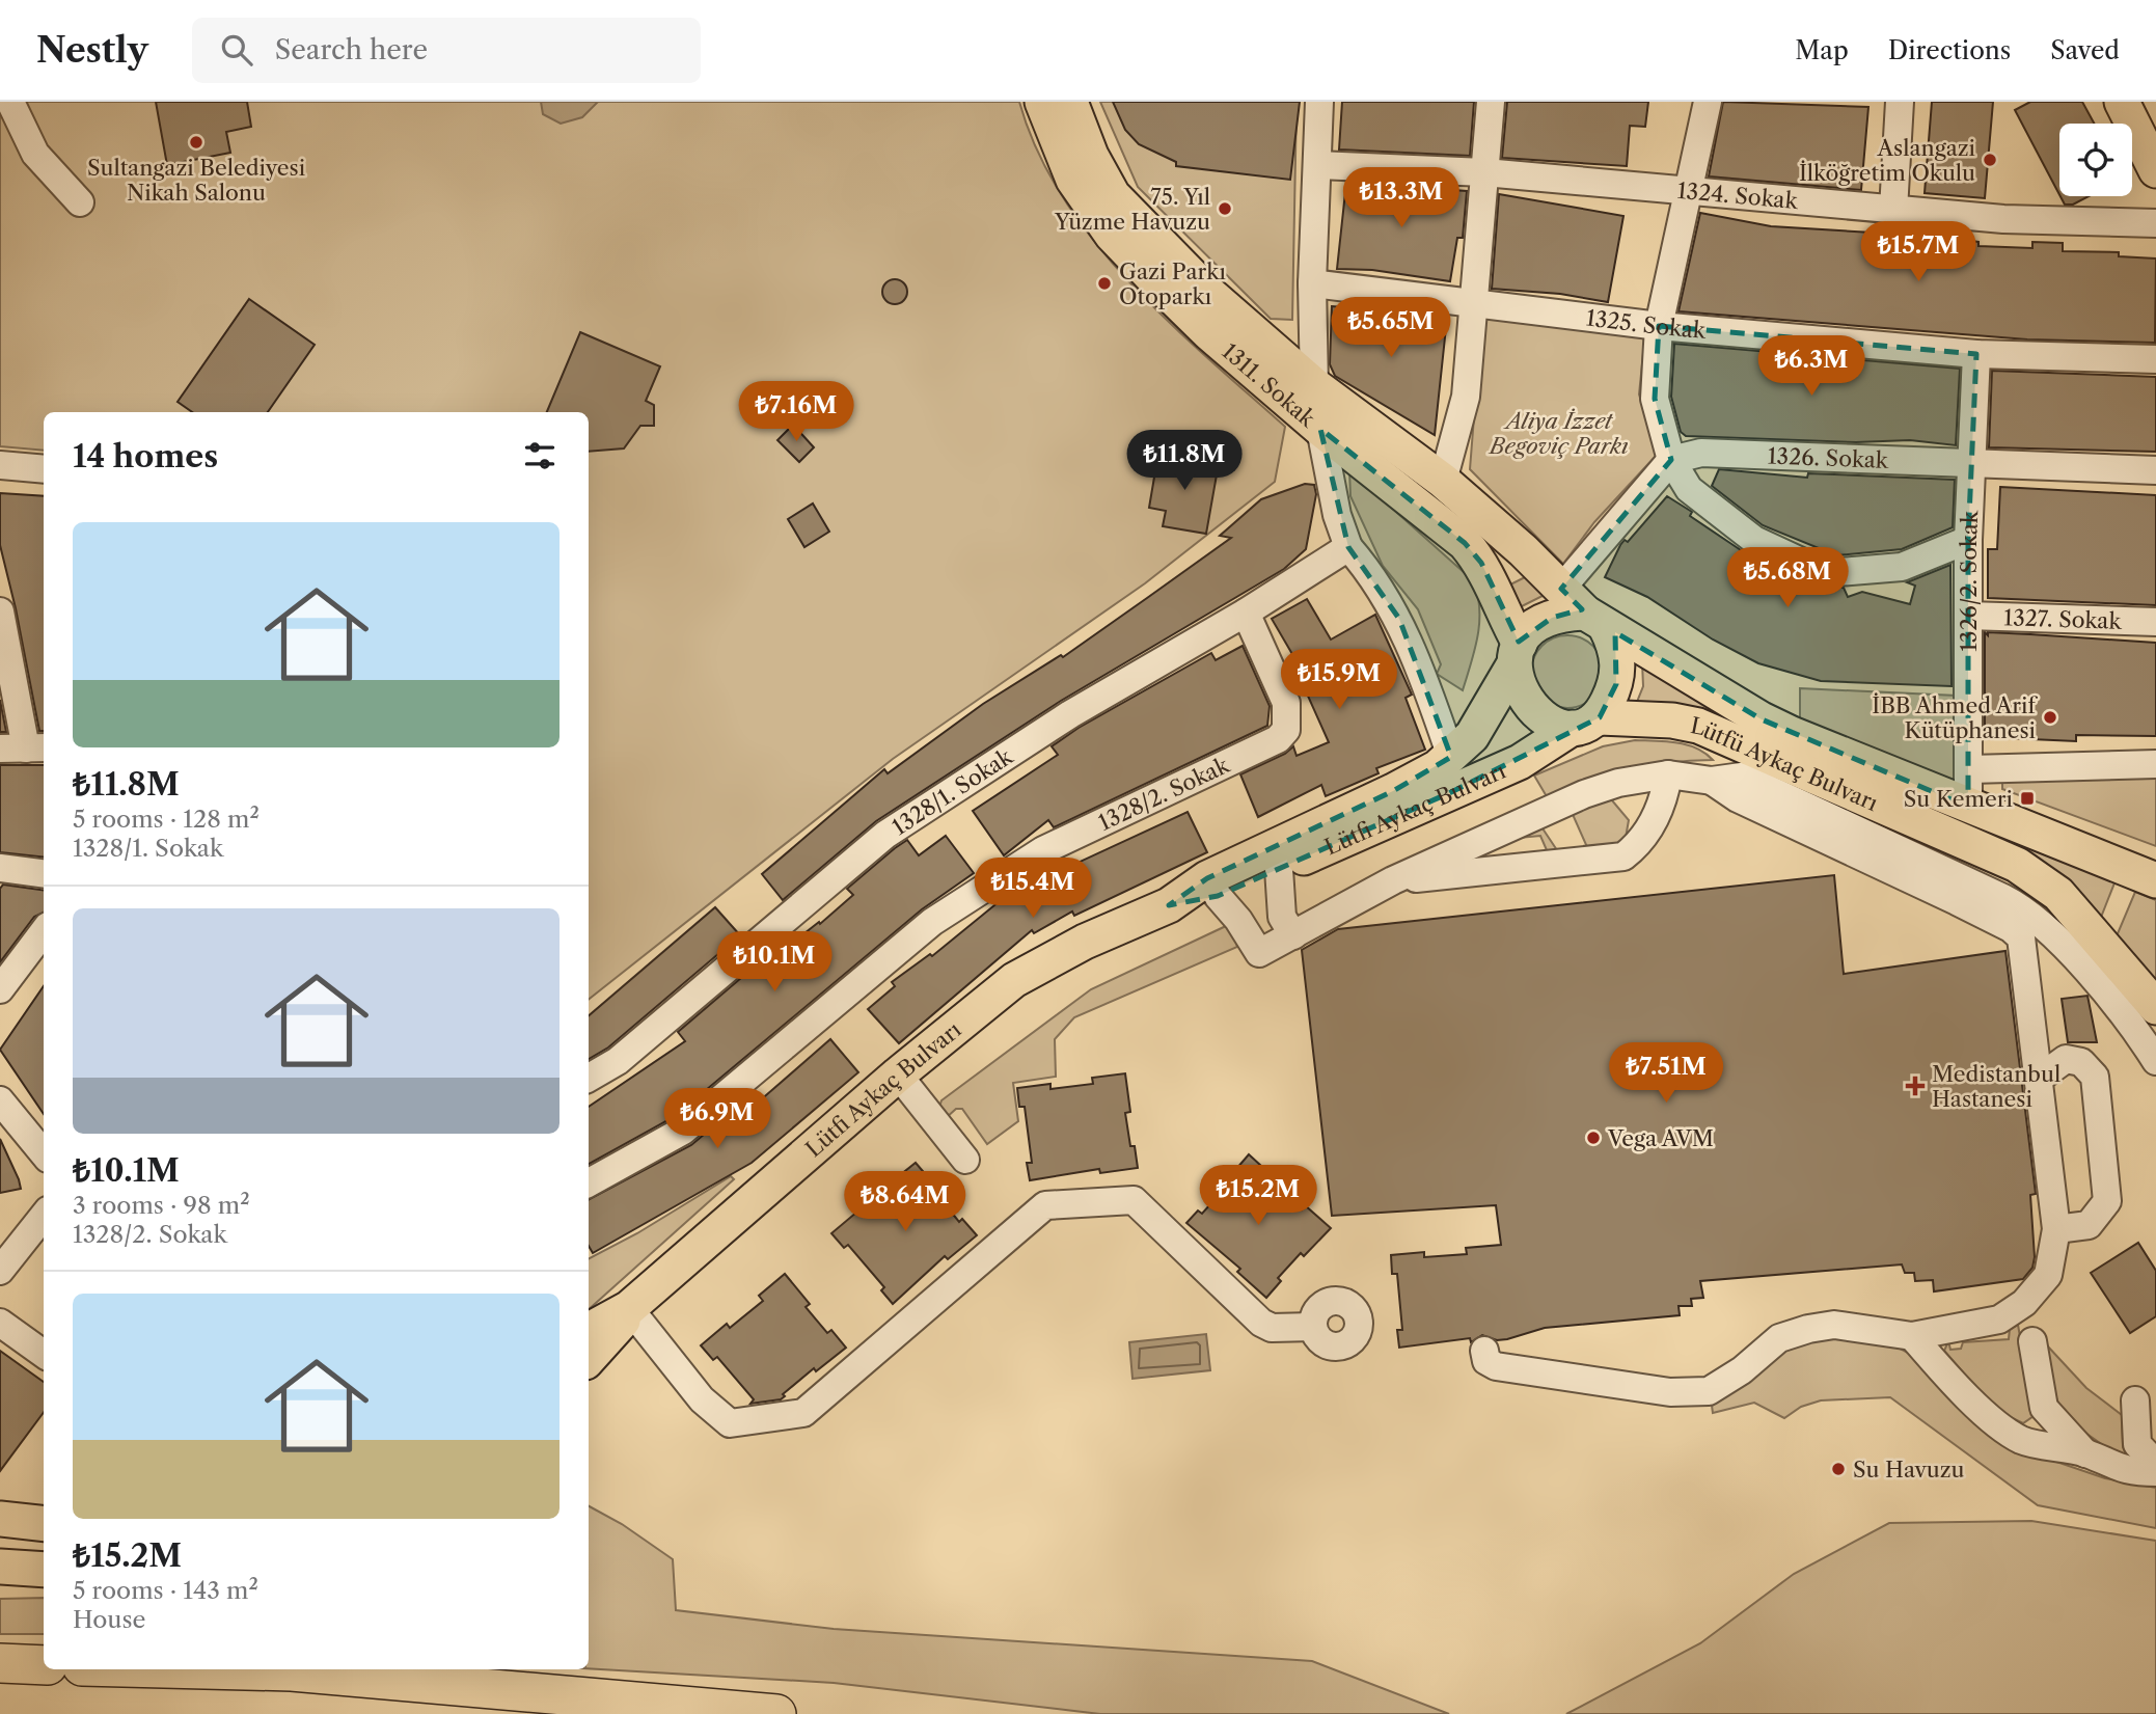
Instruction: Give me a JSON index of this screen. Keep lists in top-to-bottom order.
{
  "streets": {
    "main road": ["1311. Sokak", "Lütfü Aykaç Bulvarı", "Lütfi Aykaç Bulvarı"],
    "street": [
      "1324. Sokak",
      "1325. Sokak",
      "1326. Sokak",
      "1326/2. Sokak",
      "1327. Sokak",
      "1328/1. Sokak",
      "1328/2. Sokak"
    ]
  },
  "crossings": [
    ["1325. Sokak", "1326/2. Sokak"],
    ["1311. Sokak", "Lütfü Aykaç Bulvarı"],
    ["1311. Sokak", "Lütfi Aykaç Bulvarı"],
    ["1326. Sokak", "1326/2. Sokak"],
    ["1326/2. Sokak", "1327. Sokak"],
    ["1326/2. Sokak", "Lütfü Aykaç Bulvarı"],
    ["Lütfü Aykaç Bulvarı", "Lütfi Aykaç Bulvarı"],
    ["1328/1. Sokak", "1328/2. Sokak"]
  ],
  "parks": ["Aliya İzzet Begoviç Parkı"],
  "places": {
    "other": [
      "Sultangazi Belediyesi Nikah Salonu",
      "Aslangazi İlköğretim Okulu",
      "75. Yıl Yüzme Havuzu",
      "Gazi Parkı Otoparkı",
      "İBB Ahmed Arif Kütüphanesi",
      "Vega AVM",
      "Su Havuzu"
    ],
    "transit": ["Su Kemeri"],
    "health": ["Medistanbul Hastanesi"]
  },
  "page": {
    "header": "Nestly",
    "search": "Search here",
    "nav": ["Map", "Directions", "Saved"],
    "price": [
      "₺13.3M",
      "₺15.7M",
      "₺5.65M",
      "₺6.3M",
      "₺7.16M",
      "₺11.8M",
      "₺5.68M",
      "₺15.9M",
      "₺15.4M",
      "₺10.1M",
      "₺7.51M",
      "₺6.9M",
      "₺15.2M",
      "₺8.64M"
    ],
    "heading": "14 homes",
    "list": [
      {
        "name": "₺11.8M",
        "note": "5 rooms · 128 m² · 1328/1. Sokak"
      },
      {
        "name": "₺10.1M",
        "note": "3 rooms · 98 m² · 1328/2. Sokak"
      },
      {
        "name": "₺15.2M",
        "note": "5 rooms · 143 m² · House"
      }
    ]
  }
}
